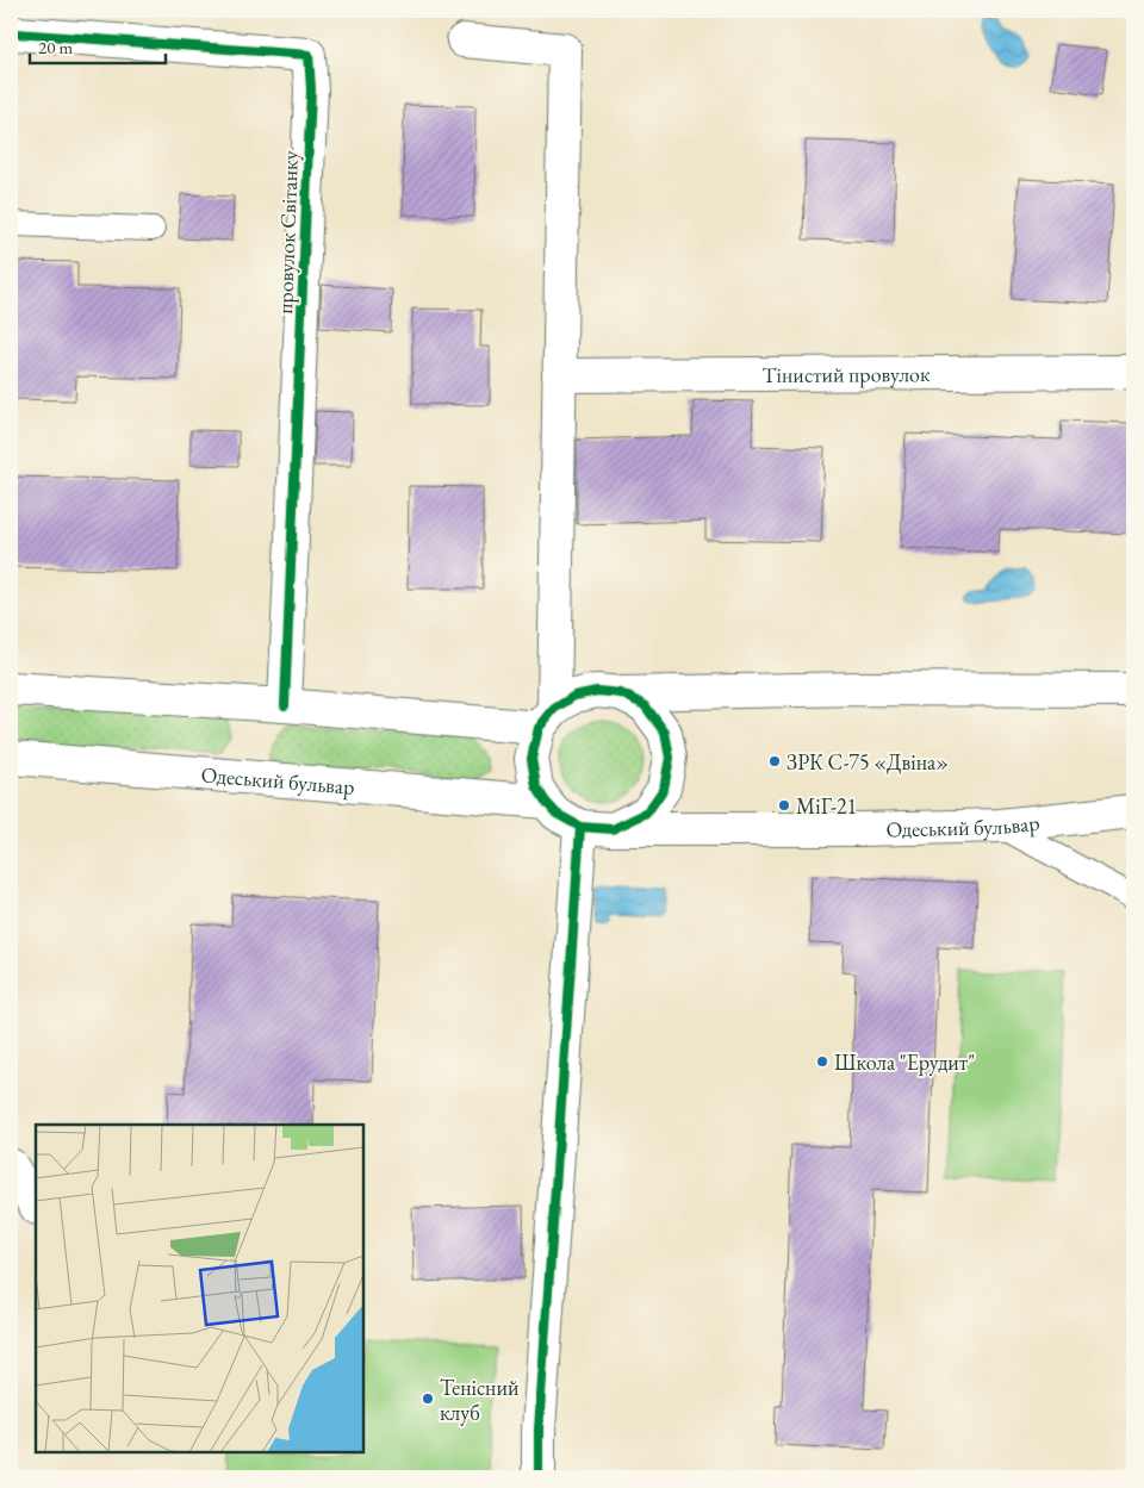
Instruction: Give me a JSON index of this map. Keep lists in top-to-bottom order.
{
  "streets": {
    "street": ["провулок Світанку", "Тінистий провулок", "Одеський бульвар"]
  },
  "places": [
    "ЗРК С-75 «Двіна»",
    "МіГ-21",
    "Школа \"Ерудит\"",
    "Тенісний клуб"
  ],
  "scale_bar": "20 m"
}
